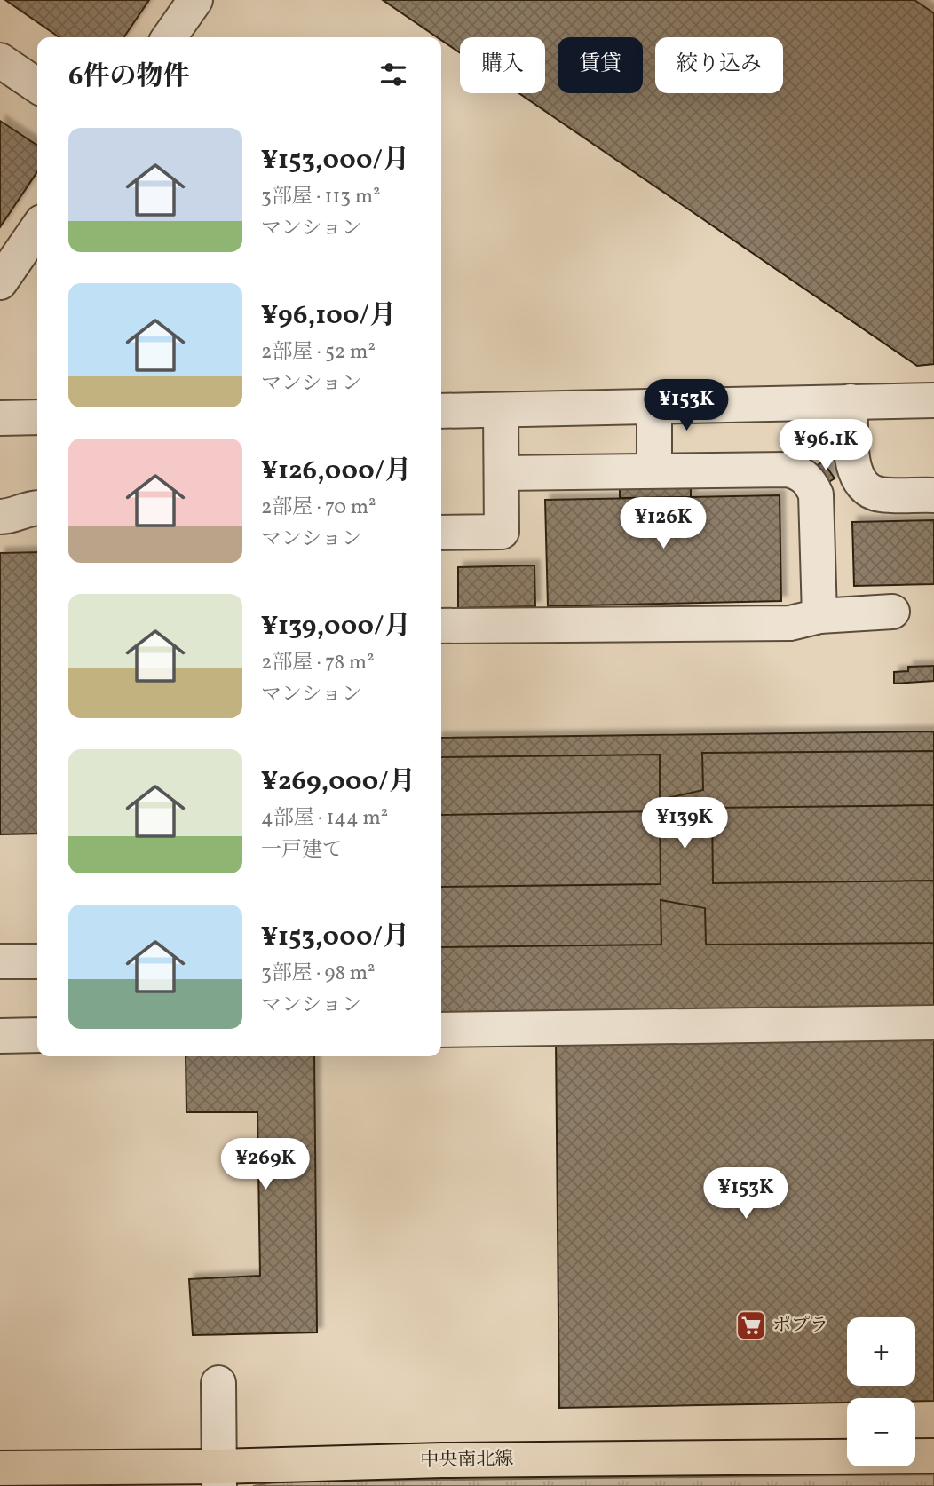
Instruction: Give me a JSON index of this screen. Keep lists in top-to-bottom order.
{
  "streets": {
    "main road": ["中央南北線"]
  },
  "places": {
    "supermarket": ["ポプラ"]
  },
  "page": {
    "chip": ["購入", "賃貸", "絞り込み"],
    "heading": "6件の物件",
    "list": [
      {
        "name": "¥153,000/月",
        "note": "3部屋 · 113 m² · マンション"
      },
      {
        "name": "¥96,100/月",
        "note": "2部屋 · 52 m² · マンション"
      },
      {
        "name": "¥126,000/月",
        "note": "2部屋 · 70 m² · マンション"
      },
      {
        "name": "¥139,000/月",
        "note": "2部屋 · 78 m² · マンション"
      },
      {
        "name": "¥269,000/月",
        "note": "4部屋 · 144 m² · 一戸建て"
      },
      {
        "name": "¥153,000/月",
        "note": "3部屋 · 98 m² · マンション"
      }
    ],
    "price": [
      "¥153K",
      "¥96.1K",
      "¥126K",
      "¥139K",
      "¥269K",
      "¥153K"
    ],
    "map_buttons": ["+", "−"]
  }
}
